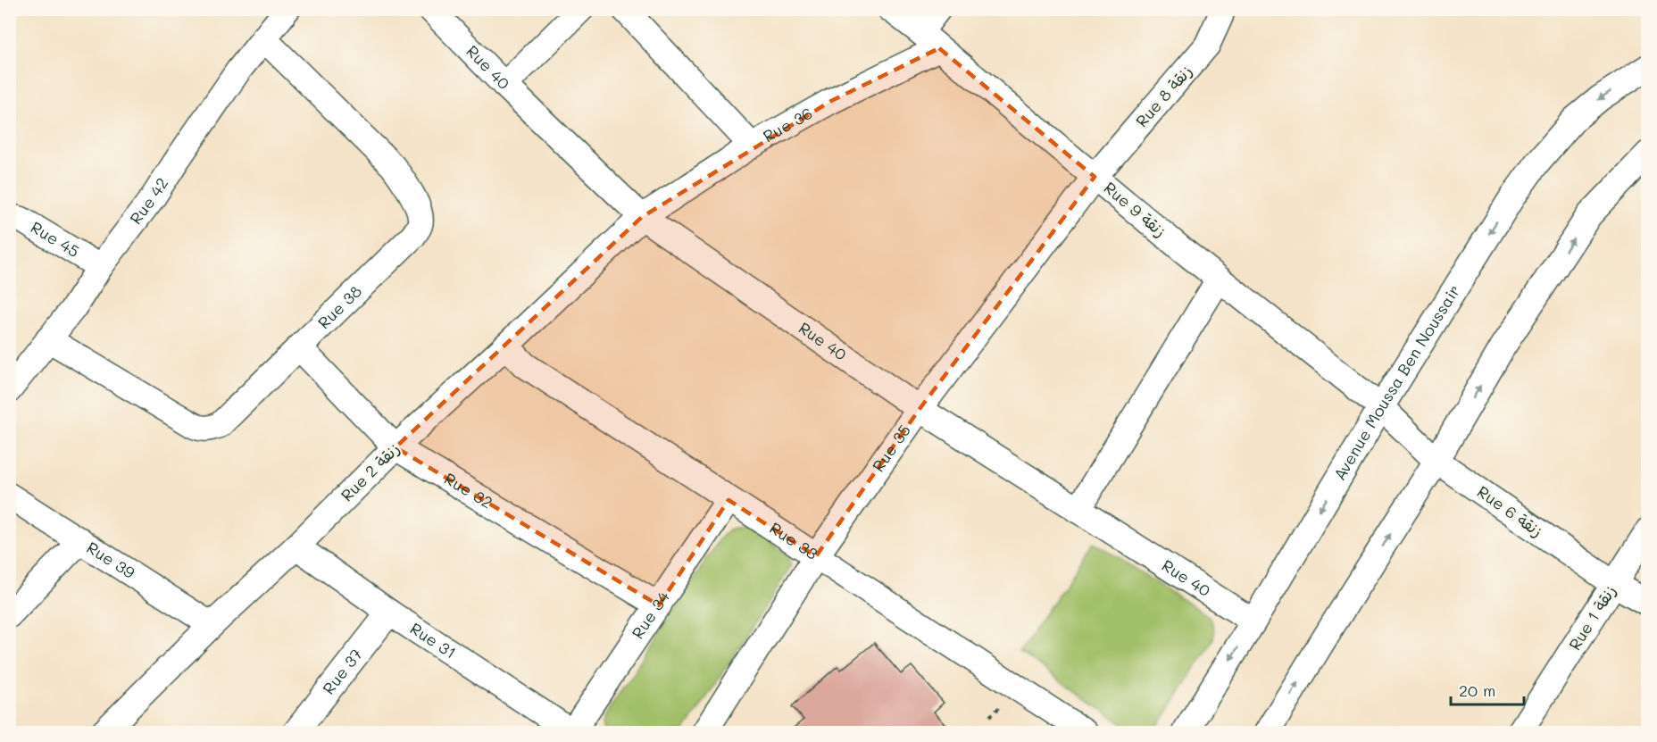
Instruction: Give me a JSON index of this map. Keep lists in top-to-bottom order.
{
  "streets": {
    "street": [
      "Rue 40",
      "Rue 8 زنقة",
      "Rue 36",
      "Rue 42",
      "Rue 9 زنقة",
      "Rue 45",
      "Rue 38",
      "Avenue Moussa Ben Noussair",
      "Rue 35",
      "Rue 2 زنقة",
      "Rue 32",
      "Rue 6 زنقة",
      "Rue 33",
      "Rue 39",
      "Rue 34",
      "Rue 1 زنقة",
      "Rue 31",
      "Rue 37"
    ]
  },
  "crossings": [
    ["Rue 40", "Rue 36"],
    ["Rue 40", "Avenue Moussa Ben Noussair"],
    ["Rue 40", "Rue 35"],
    ["Rue 40", "Rue 2 زنقة"],
    ["Rue 8 زنقة", "Rue 9 زنقة"],
    ["Rue 8 زنقة", "Rue 35"],
    ["Rue 36", "Rue 9 زنقة"],
    ["Rue 36", "Rue 2 زنقة"],
    ["Rue 42", "Rue 45"],
    ["Rue 42", "Rue 38"],
    ["Rue 9 زنقة", "Avenue Moussa Ben Noussair"],
    ["Rue 9 زنقة", "Rue 35"],
    ["Rue 9 زنقة", "Rue 6 زنقة"],
    ["Rue 38", "Rue 32"],
    ["Avenue Moussa Ben Noussair", "Rue 6 زنقة"],
    ["Rue 35", "Rue 33"],
    ["Rue 2 زنقة", "Rue 32"],
    ["Rue 2 زنقة", "Rue 33"],
    ["Rue 2 زنقة", "Rue 39"],
    ["Rue 2 زنقة", "Rue 31"],
    ["Rue 32", "Rue 34"],
    ["Rue 6 زنقة", "Rue 1 زنقة"],
    ["Rue 33", "Rue 34"],
    ["Rue 34", "Rue 31"],
    ["Rue 31", "Rue 37"]
  ],
  "scale_bar": "20 m"
}
